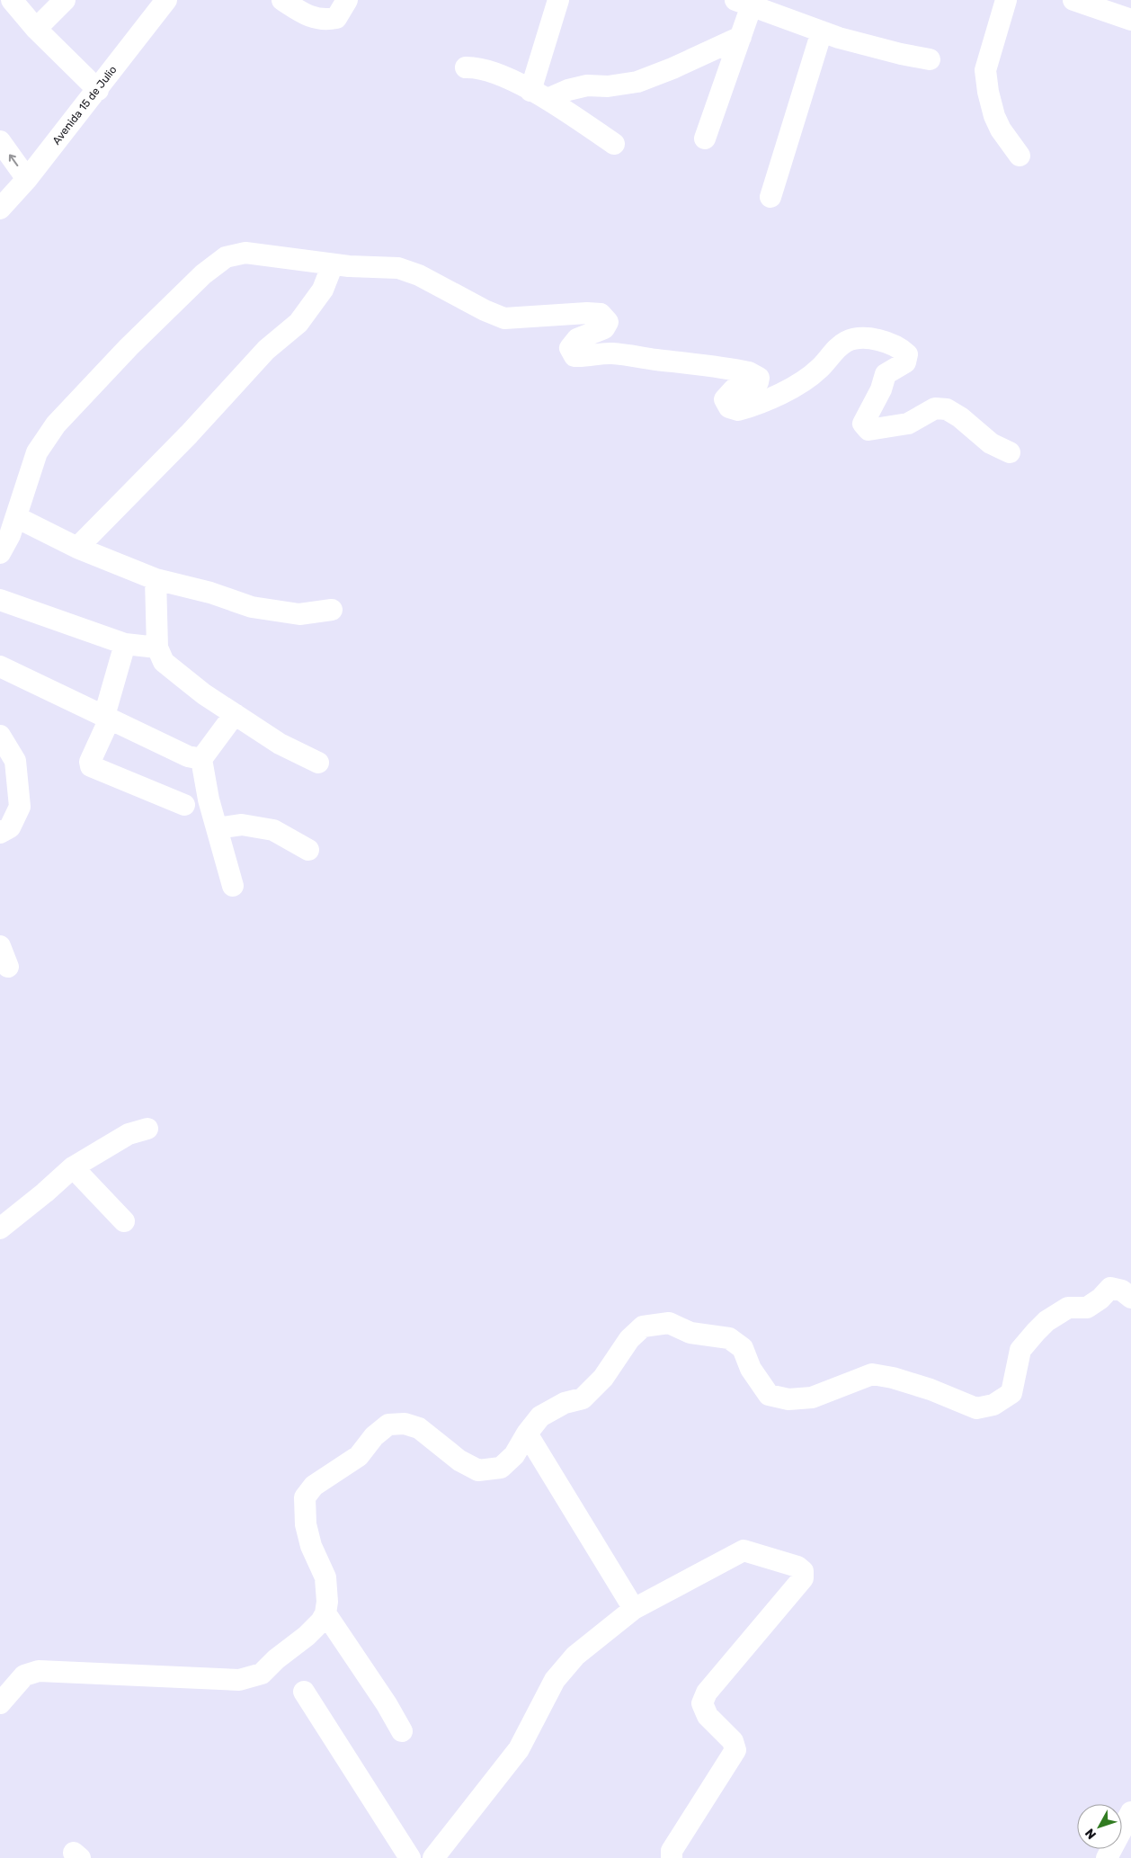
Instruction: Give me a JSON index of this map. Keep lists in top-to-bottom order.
{
  "streets": {
    "street": ["Avenida 15 de Julio"]
  },
  "north": "bottom left"
}
